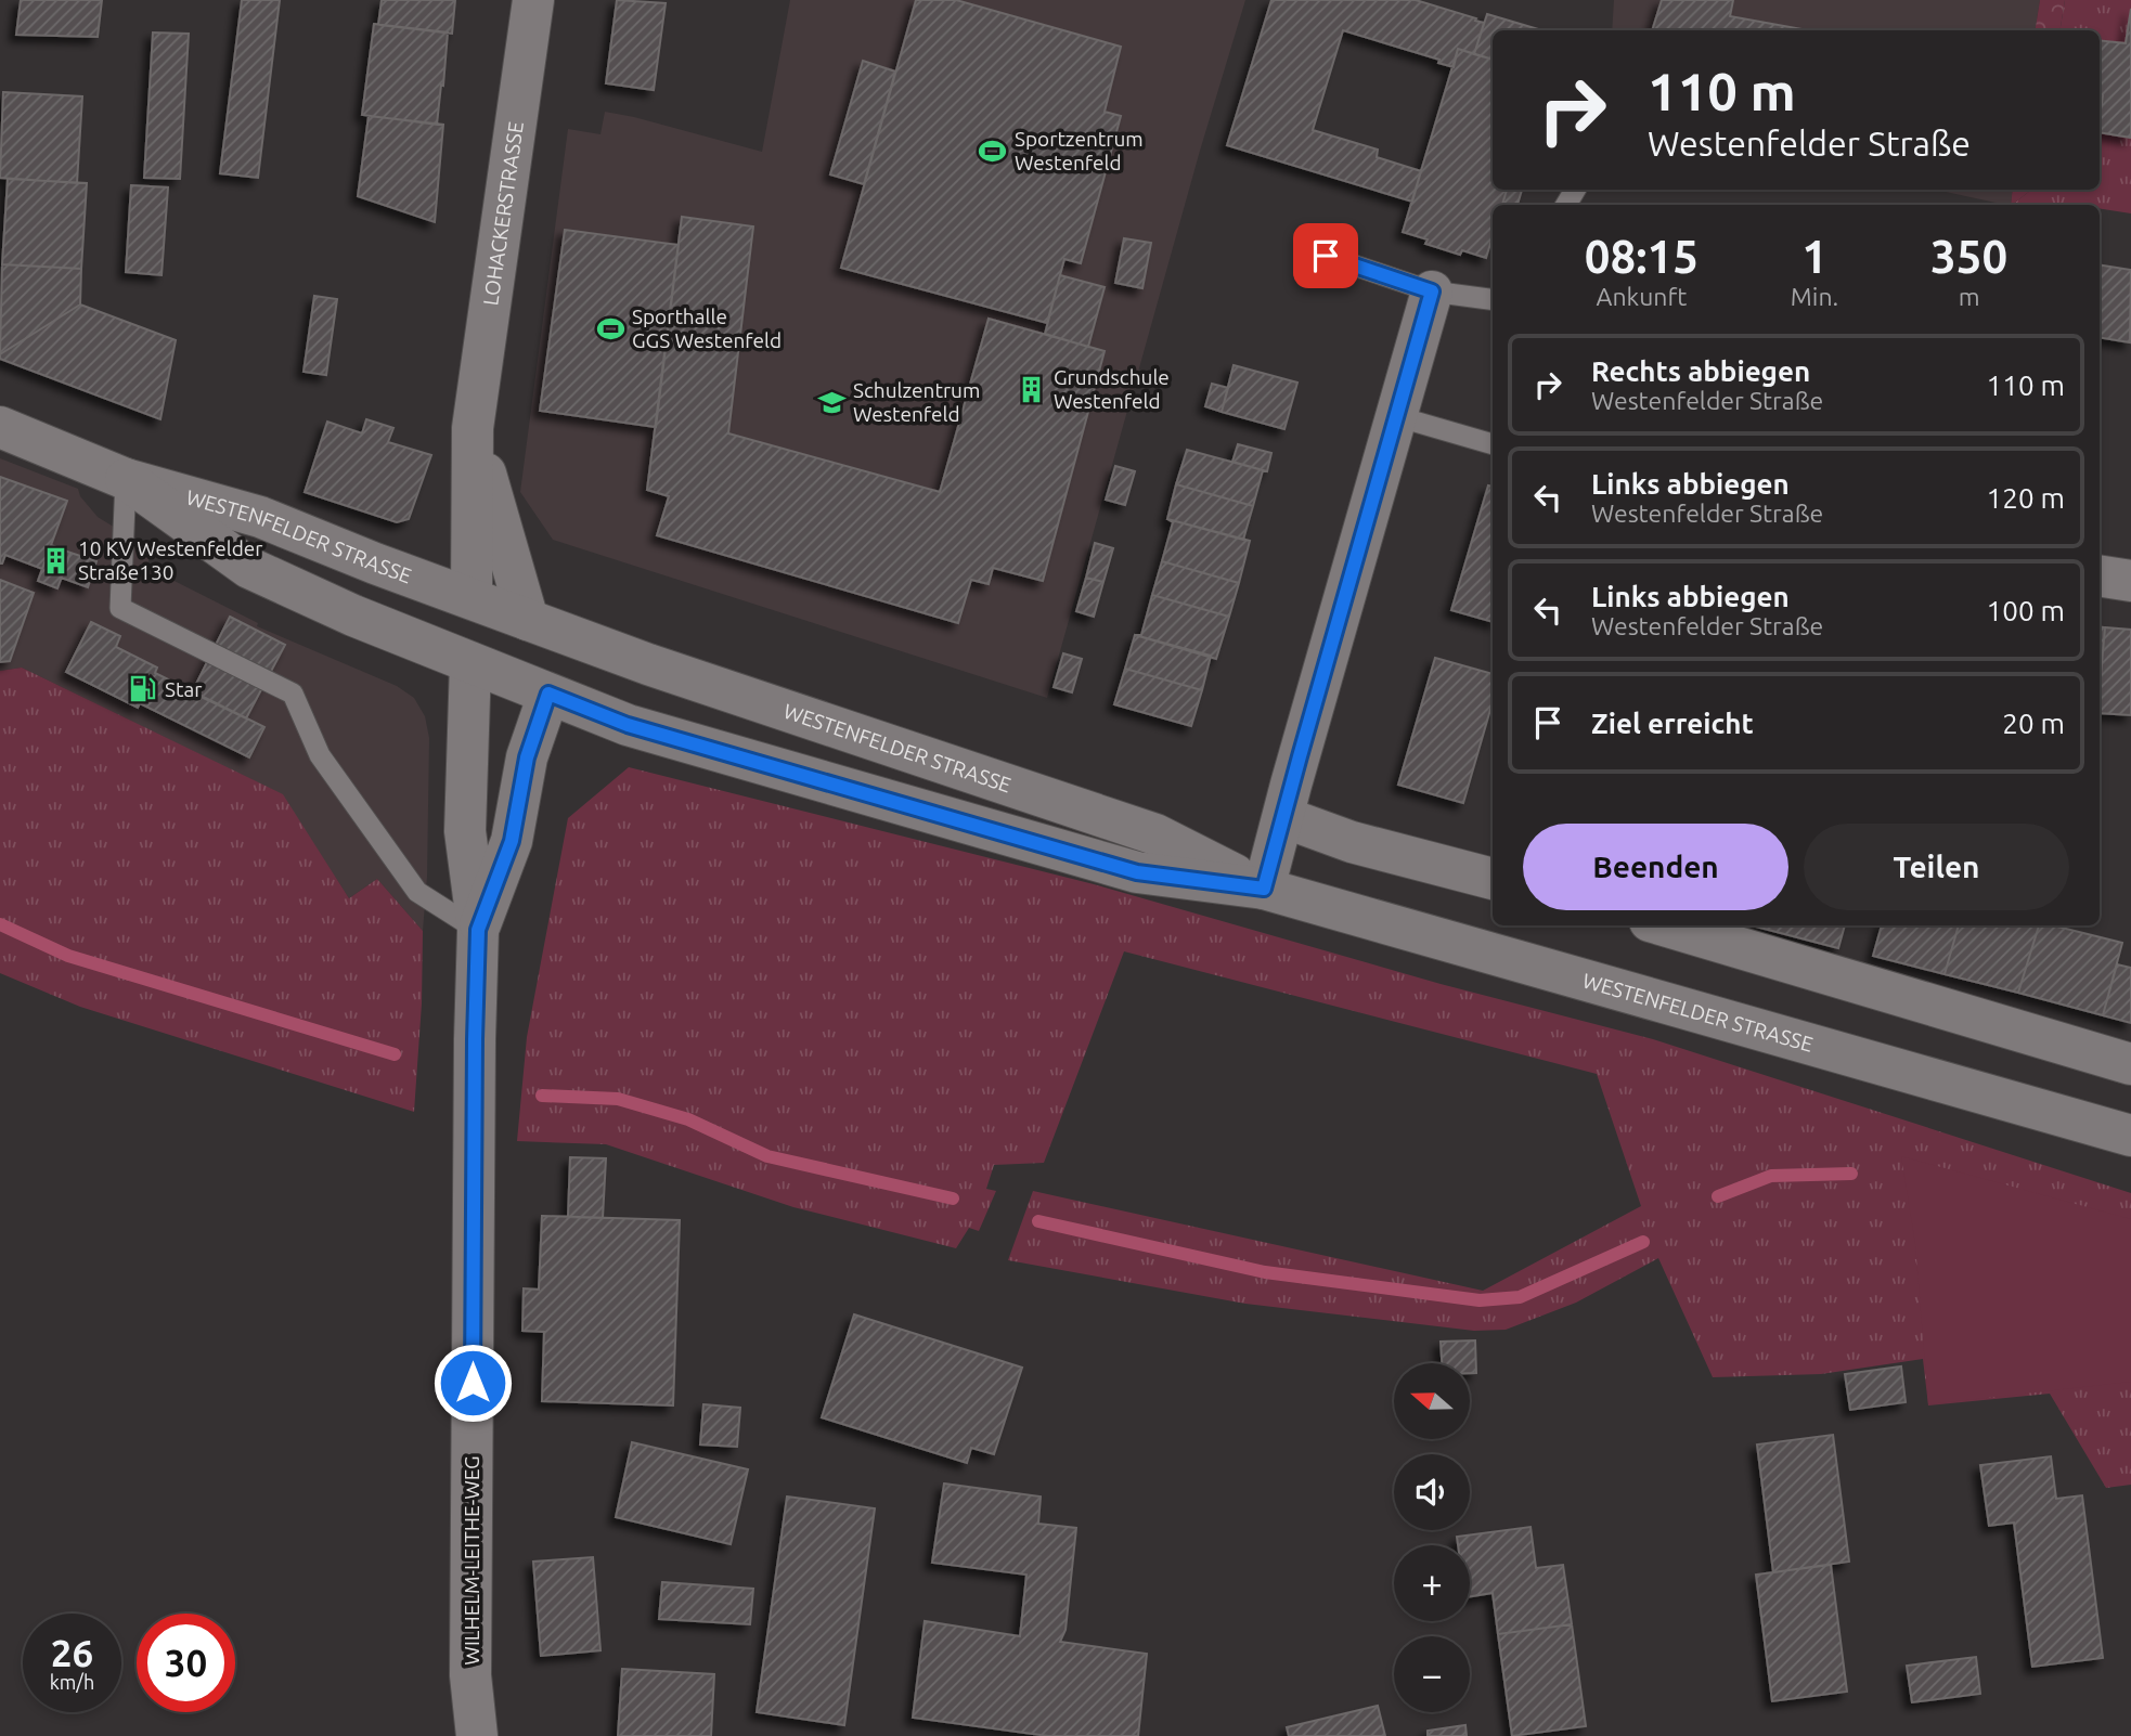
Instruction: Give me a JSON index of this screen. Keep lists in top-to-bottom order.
{
  "streets": {
    "street": ["LOHACKERSTRASSE", "WESTENFELDER STRASSE", "WILHELM-LEITHE-WEG"]
  },
  "crossings": [
    ["LOHACKERSTRASSE", "WESTENFELDER STRASSE"],
    ["WESTENFELDER STRASSE", "WILHELM-LEITHE-WEG"]
  ],
  "places": {
    "sports": ["Sportzentrum Westenfeld", "Sporthalle GGS Westenfeld"],
    "building": ["Grundschule Westenfeld", "10 KV Westenfelder Straße130"],
    "school or university": ["Schulzentrum Westenfeld"],
    "fuel station": ["Star"]
  },
  "north": "left",
  "page": {
    "turn": ["110 m", "Westenfelder Straße"],
    "eta": [
      "08:15",
      "Ankunft",
      "1",
      "Min.",
      "350",
      "m"
    ],
    "list": [
      {
        "name": "Rechts abbiegen",
        "note": "Westenfelder Straße",
        "value": "110 m"
      },
      {
        "name": "Links abbiegen",
        "note": "Westenfelder Straße",
        "value": "120 m"
      },
      {
        "name": "Links abbiegen",
        "note": "Westenfelder Straße",
        "value": "100 m"
      },
      {
        "name": "Ziel erreicht",
        "value": "20 m"
      }
    ],
    "buttons": ["Beenden", "Teilen"],
    "map_buttons": ["+", "−"],
    "speed": "26 km/h",
    "limit": "30"
  }
}
